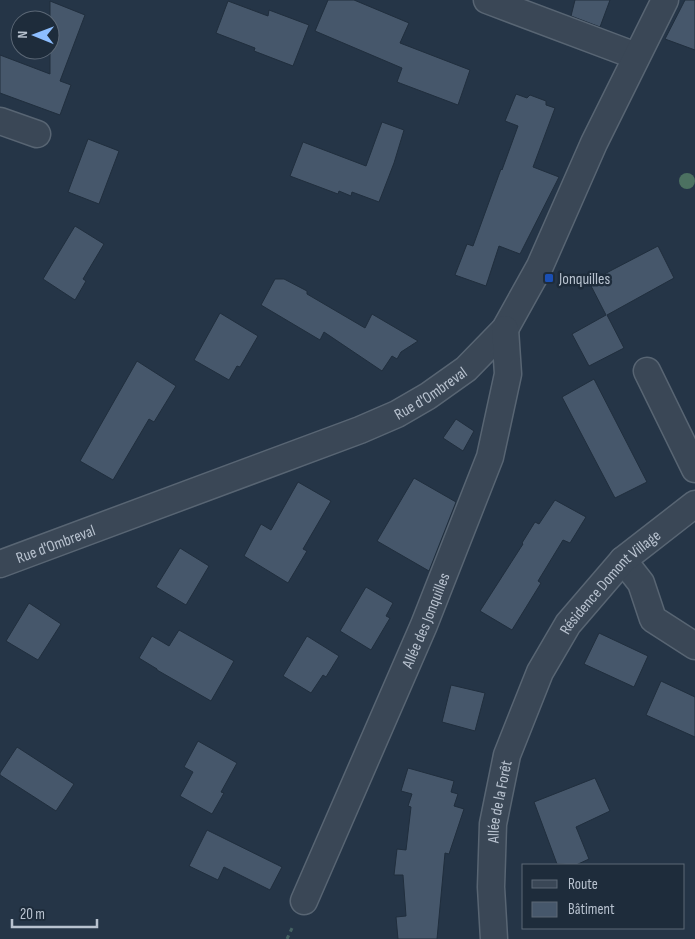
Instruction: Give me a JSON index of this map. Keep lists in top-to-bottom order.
{
  "streets": {
    "street": [
      "Rue d'Ombreval",
      "Résidence Domont Village",
      "Allée des Jonquilles",
      "Allée de la Forêt"
    ]
  },
  "crossings": [
    ["Rue d'Ombreval", "Allée des Jonquilles"],
    ["Résidence Domont Village", "Allée de la Forêt"]
  ],
  "places": {
    "transit": ["Jonquilles"]
  },
  "legend": ["Route", "Bâtiment"],
  "scale_bar": "20 m",
  "north": "left"
}
